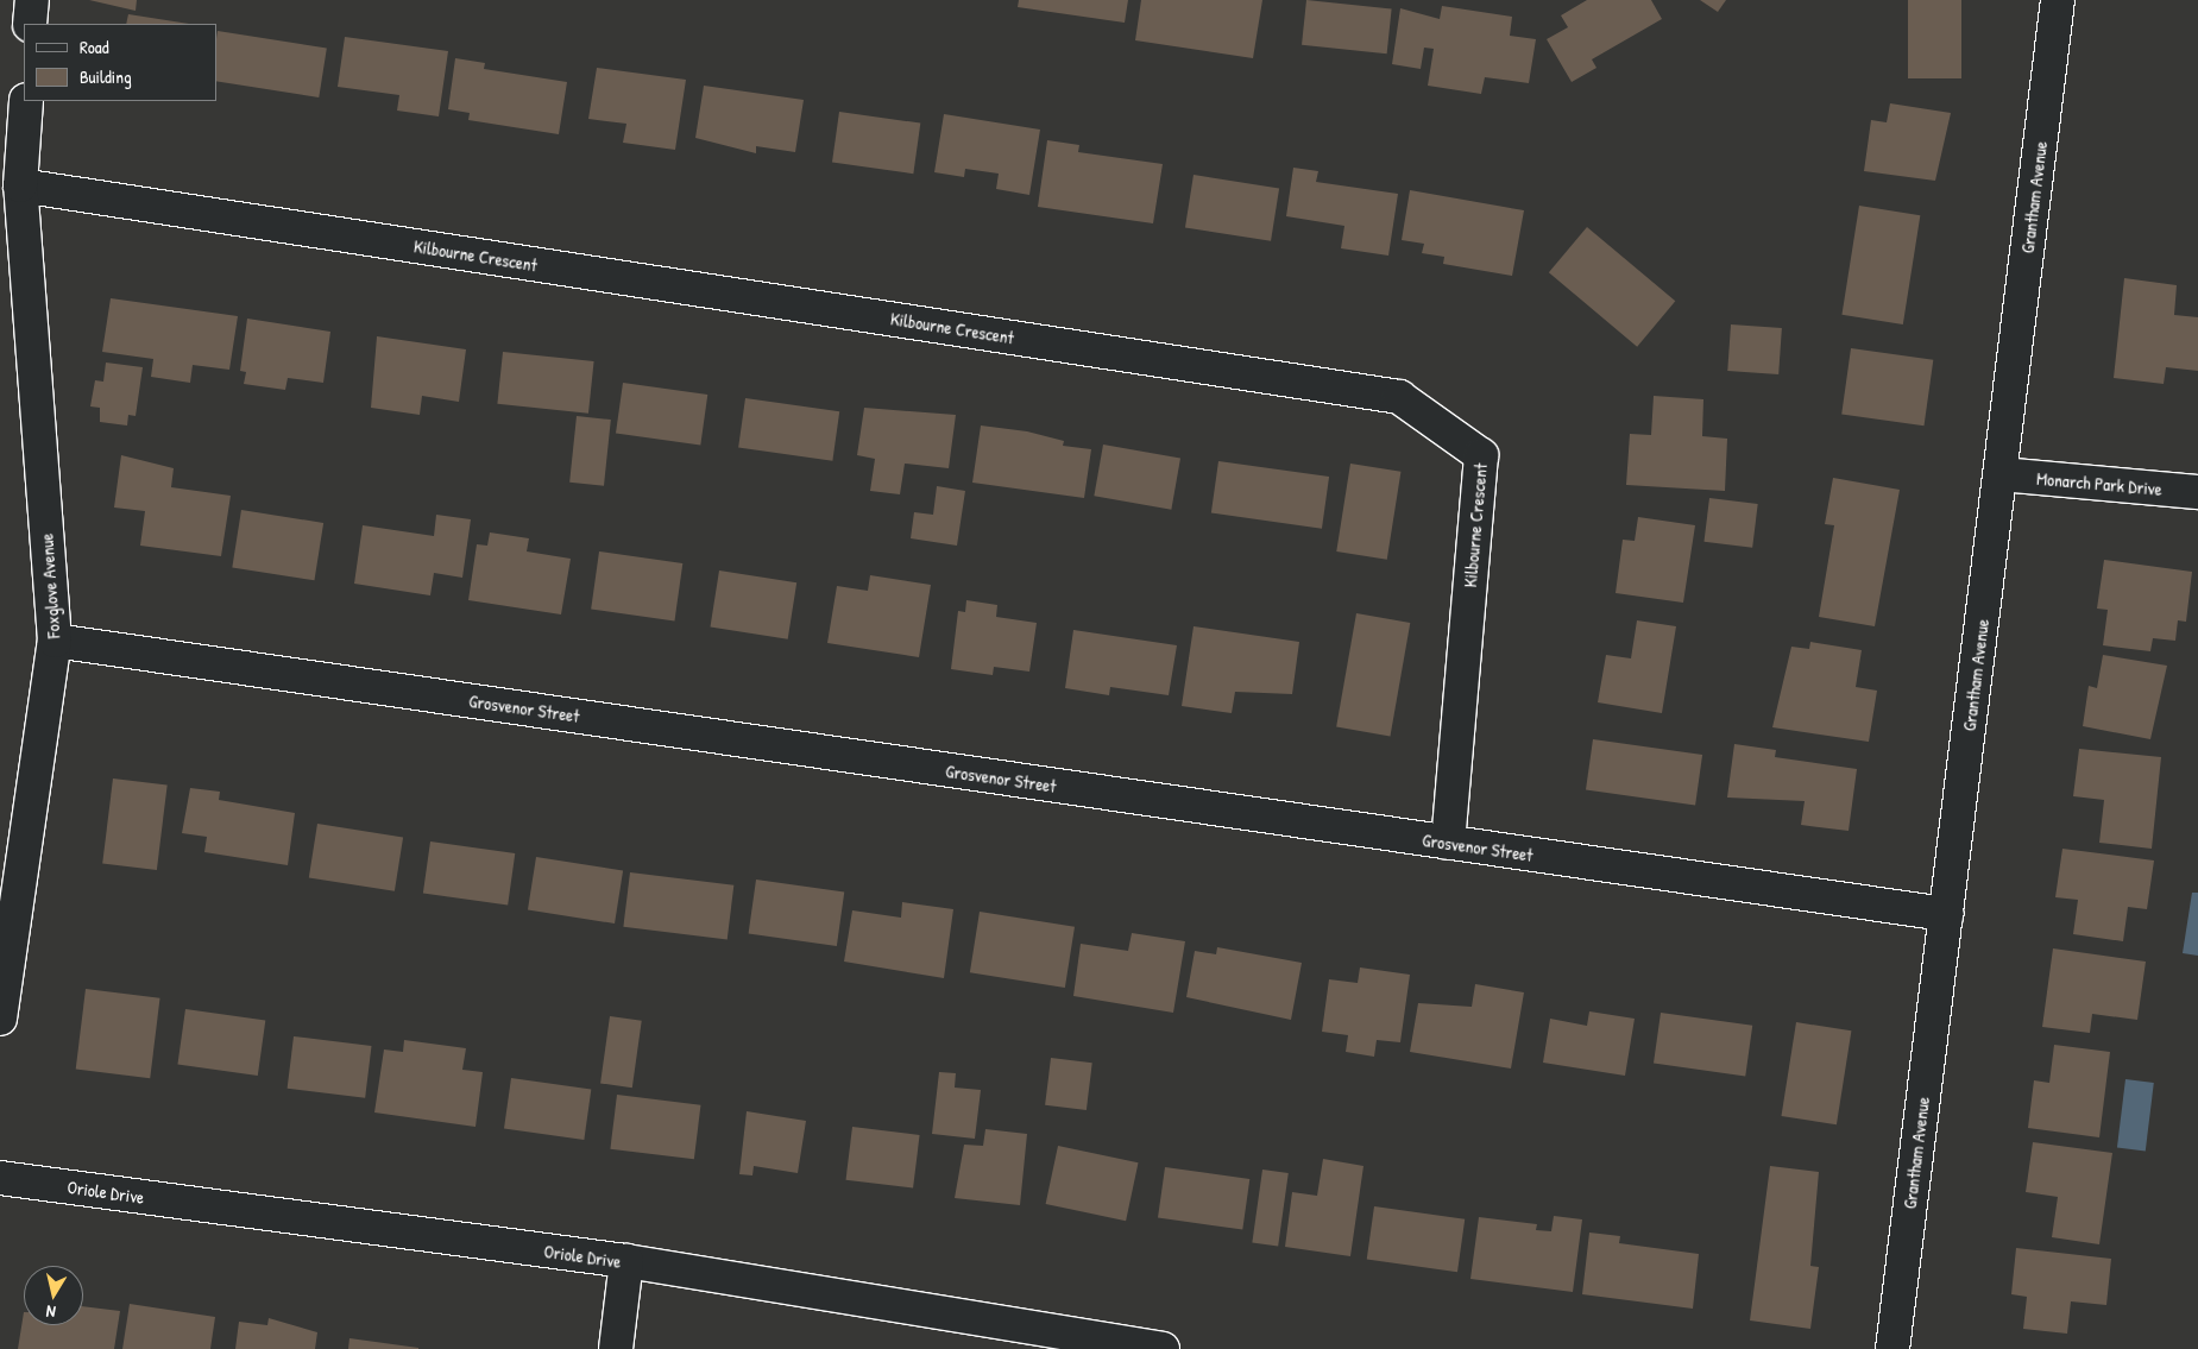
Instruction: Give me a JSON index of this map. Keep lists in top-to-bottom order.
{
  "streets": {
    "street": [
      "Grantham Avenue",
      "Kilbourne Crescent",
      "Monarch Park Drive",
      "Foxglove Avenue",
      "Grosvenor Street",
      "Oriole Drive"
    ]
  },
  "crossings": [
    ["Grantham Avenue", "Monarch Park Drive"],
    ["Grantham Avenue", "Grosvenor Street"],
    ["Kilbourne Crescent", "Foxglove Avenue"],
    ["Kilbourne Crescent", "Grosvenor Street"],
    ["Foxglove Avenue", "Grosvenor Street"]
  ],
  "legend": ["Road", "Building"],
  "north": "bottom"
}
